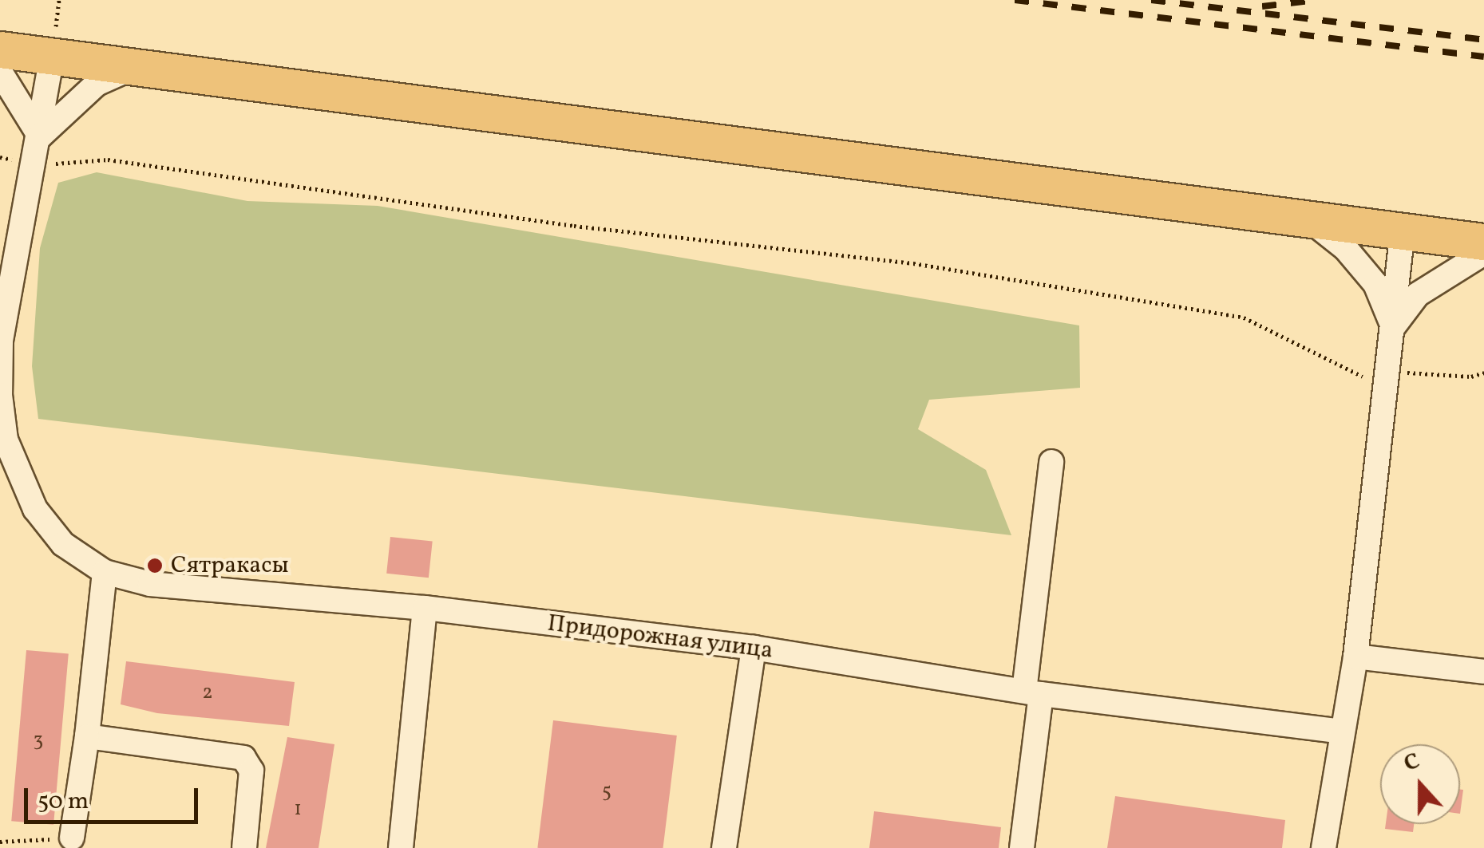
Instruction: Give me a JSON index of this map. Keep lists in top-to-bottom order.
{
  "streets": {
    "street": ["Придорожная улица"]
  },
  "places": ["Сятракасы"],
  "house_numbers": [
    "2",
    "3",
    "5",
    "1"
  ],
  "scale_bar": "50 m",
  "north": "top"
}
